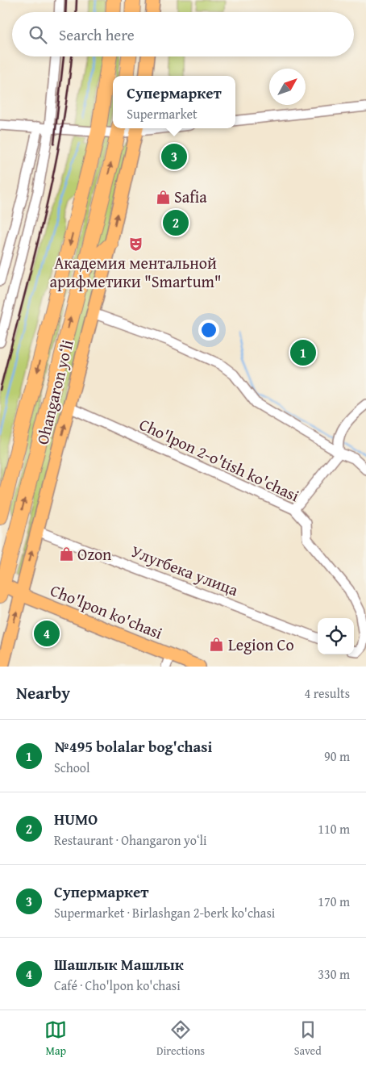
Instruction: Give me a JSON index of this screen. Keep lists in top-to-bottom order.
{
  "streets": {
    "highway": ["Ohangaron yoʻli"],
    "main road": ["Cho'lpon ko'chasi"],
    "street": ["Cho'lpon 2-o'tish ko'chasi", "Улугбека улица"]
  },
  "crossings": [
    ["Ohangaron yoʻli", "Cho'lpon 2-o'tish ko'chasi"],
    ["Ohangaron yoʻli", "Улугбека улица"],
    ["Ohangaron yoʻli", "Cho'lpon ko'chasi"]
  ],
  "places": {
    "shop": ["Safia", "Ozon", "Legion Co"],
    "theatre": ["Академия ментальной арифметики \"Smartum\""]
  },
  "north": "top right",
  "page": {
    "search": "Search here",
    "popup": ["Супермаркет", "Supermarket"],
    "pins": [
      "3",
      "2",
      "1",
      "4"
    ],
    "heading": ["Nearby", "4 results"],
    "list": [
      {
        "mark": "1",
        "name": "№495 bolalar bog'chasi",
        "note": "School",
        "value": "90 m"
      },
      {
        "mark": "2",
        "name": "HUMO",
        "note": "Restaurant · Ohangaron yoʻli",
        "value": "110 m"
      },
      {
        "mark": "3",
        "name": "Супермаркет",
        "note": "Supermarket · Birlashgan 2-berk ko'chasi",
        "value": "170 m"
      },
      {
        "mark": "4",
        "name": "Шашлык Машлык",
        "note": "Café · Cho'lpon ko'chasi",
        "value": "330 m"
      }
    ],
    "nav": ["Map", "Directions", "Saved"]
  }
}
